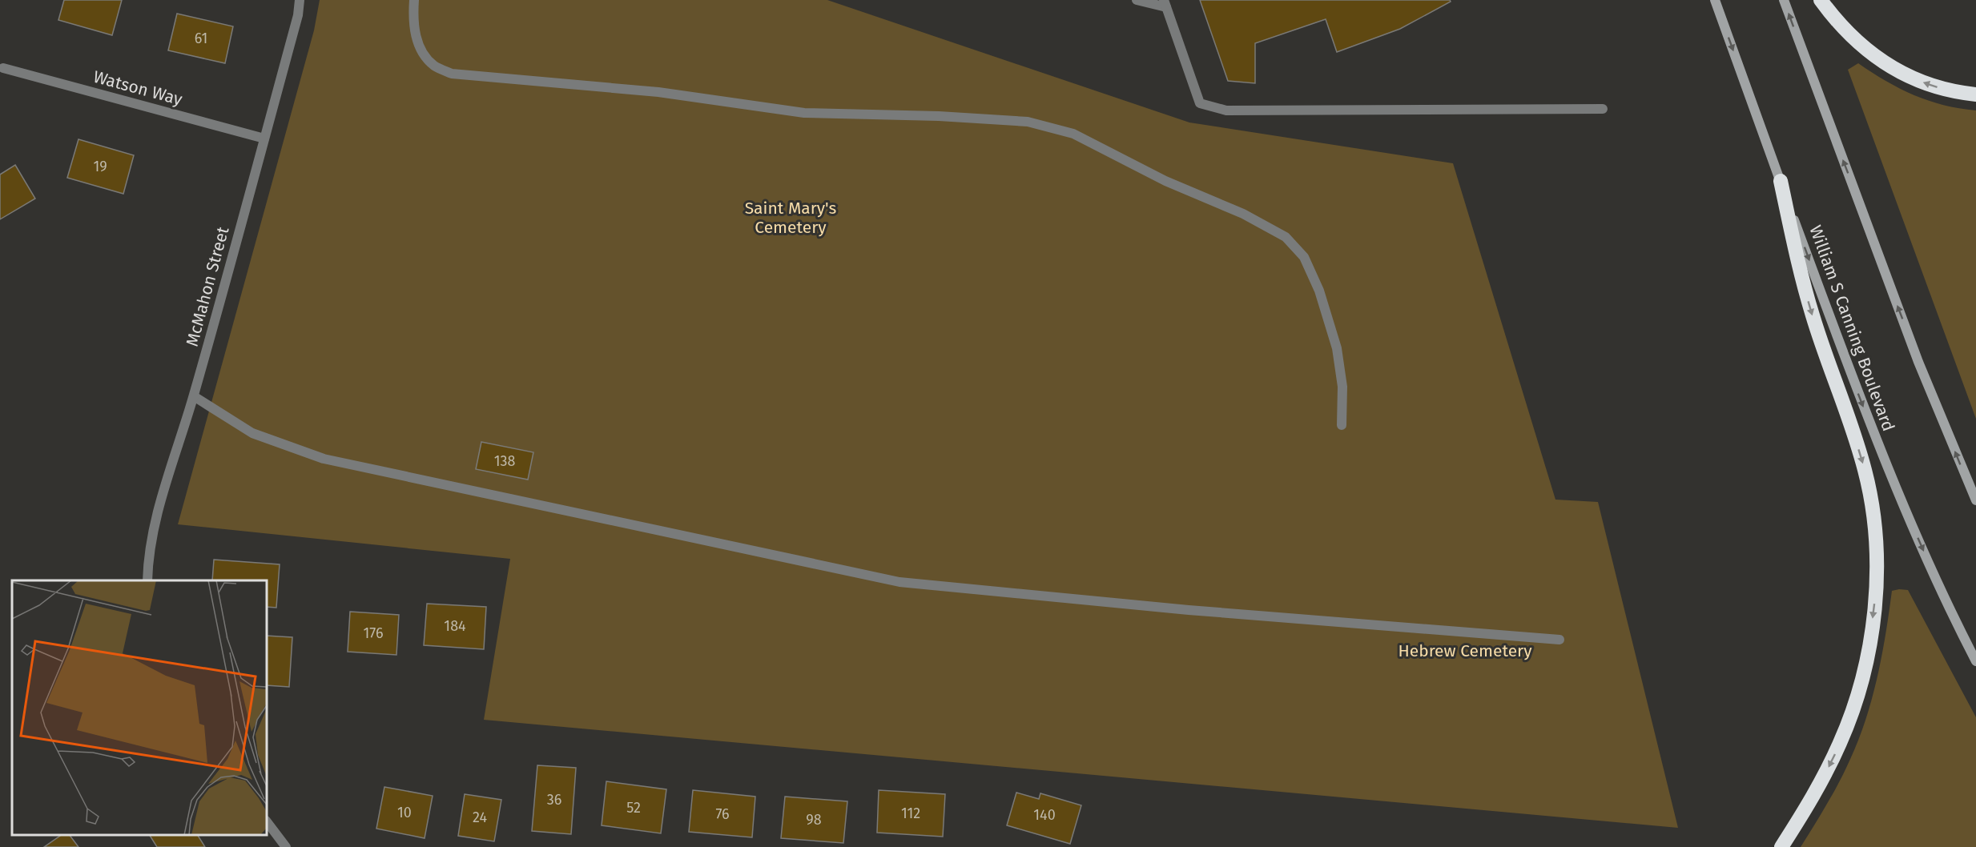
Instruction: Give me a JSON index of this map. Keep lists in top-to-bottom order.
{
  "streets": {
    "main road": ["William S Canning Boulevard"],
    "street": ["Watson Way", "McMahon Street"]
  },
  "crossings": [
    ["Watson Way", "McMahon Street"]
  ],
  "parks": ["Saint Mary's Cemetery", "Hebrew Cemetery"],
  "house_numbers": [
    "61",
    "19",
    "138",
    "184",
    "176",
    "36",
    "52",
    "10",
    "112",
    "76",
    "140",
    "24",
    "98"
  ]
}
